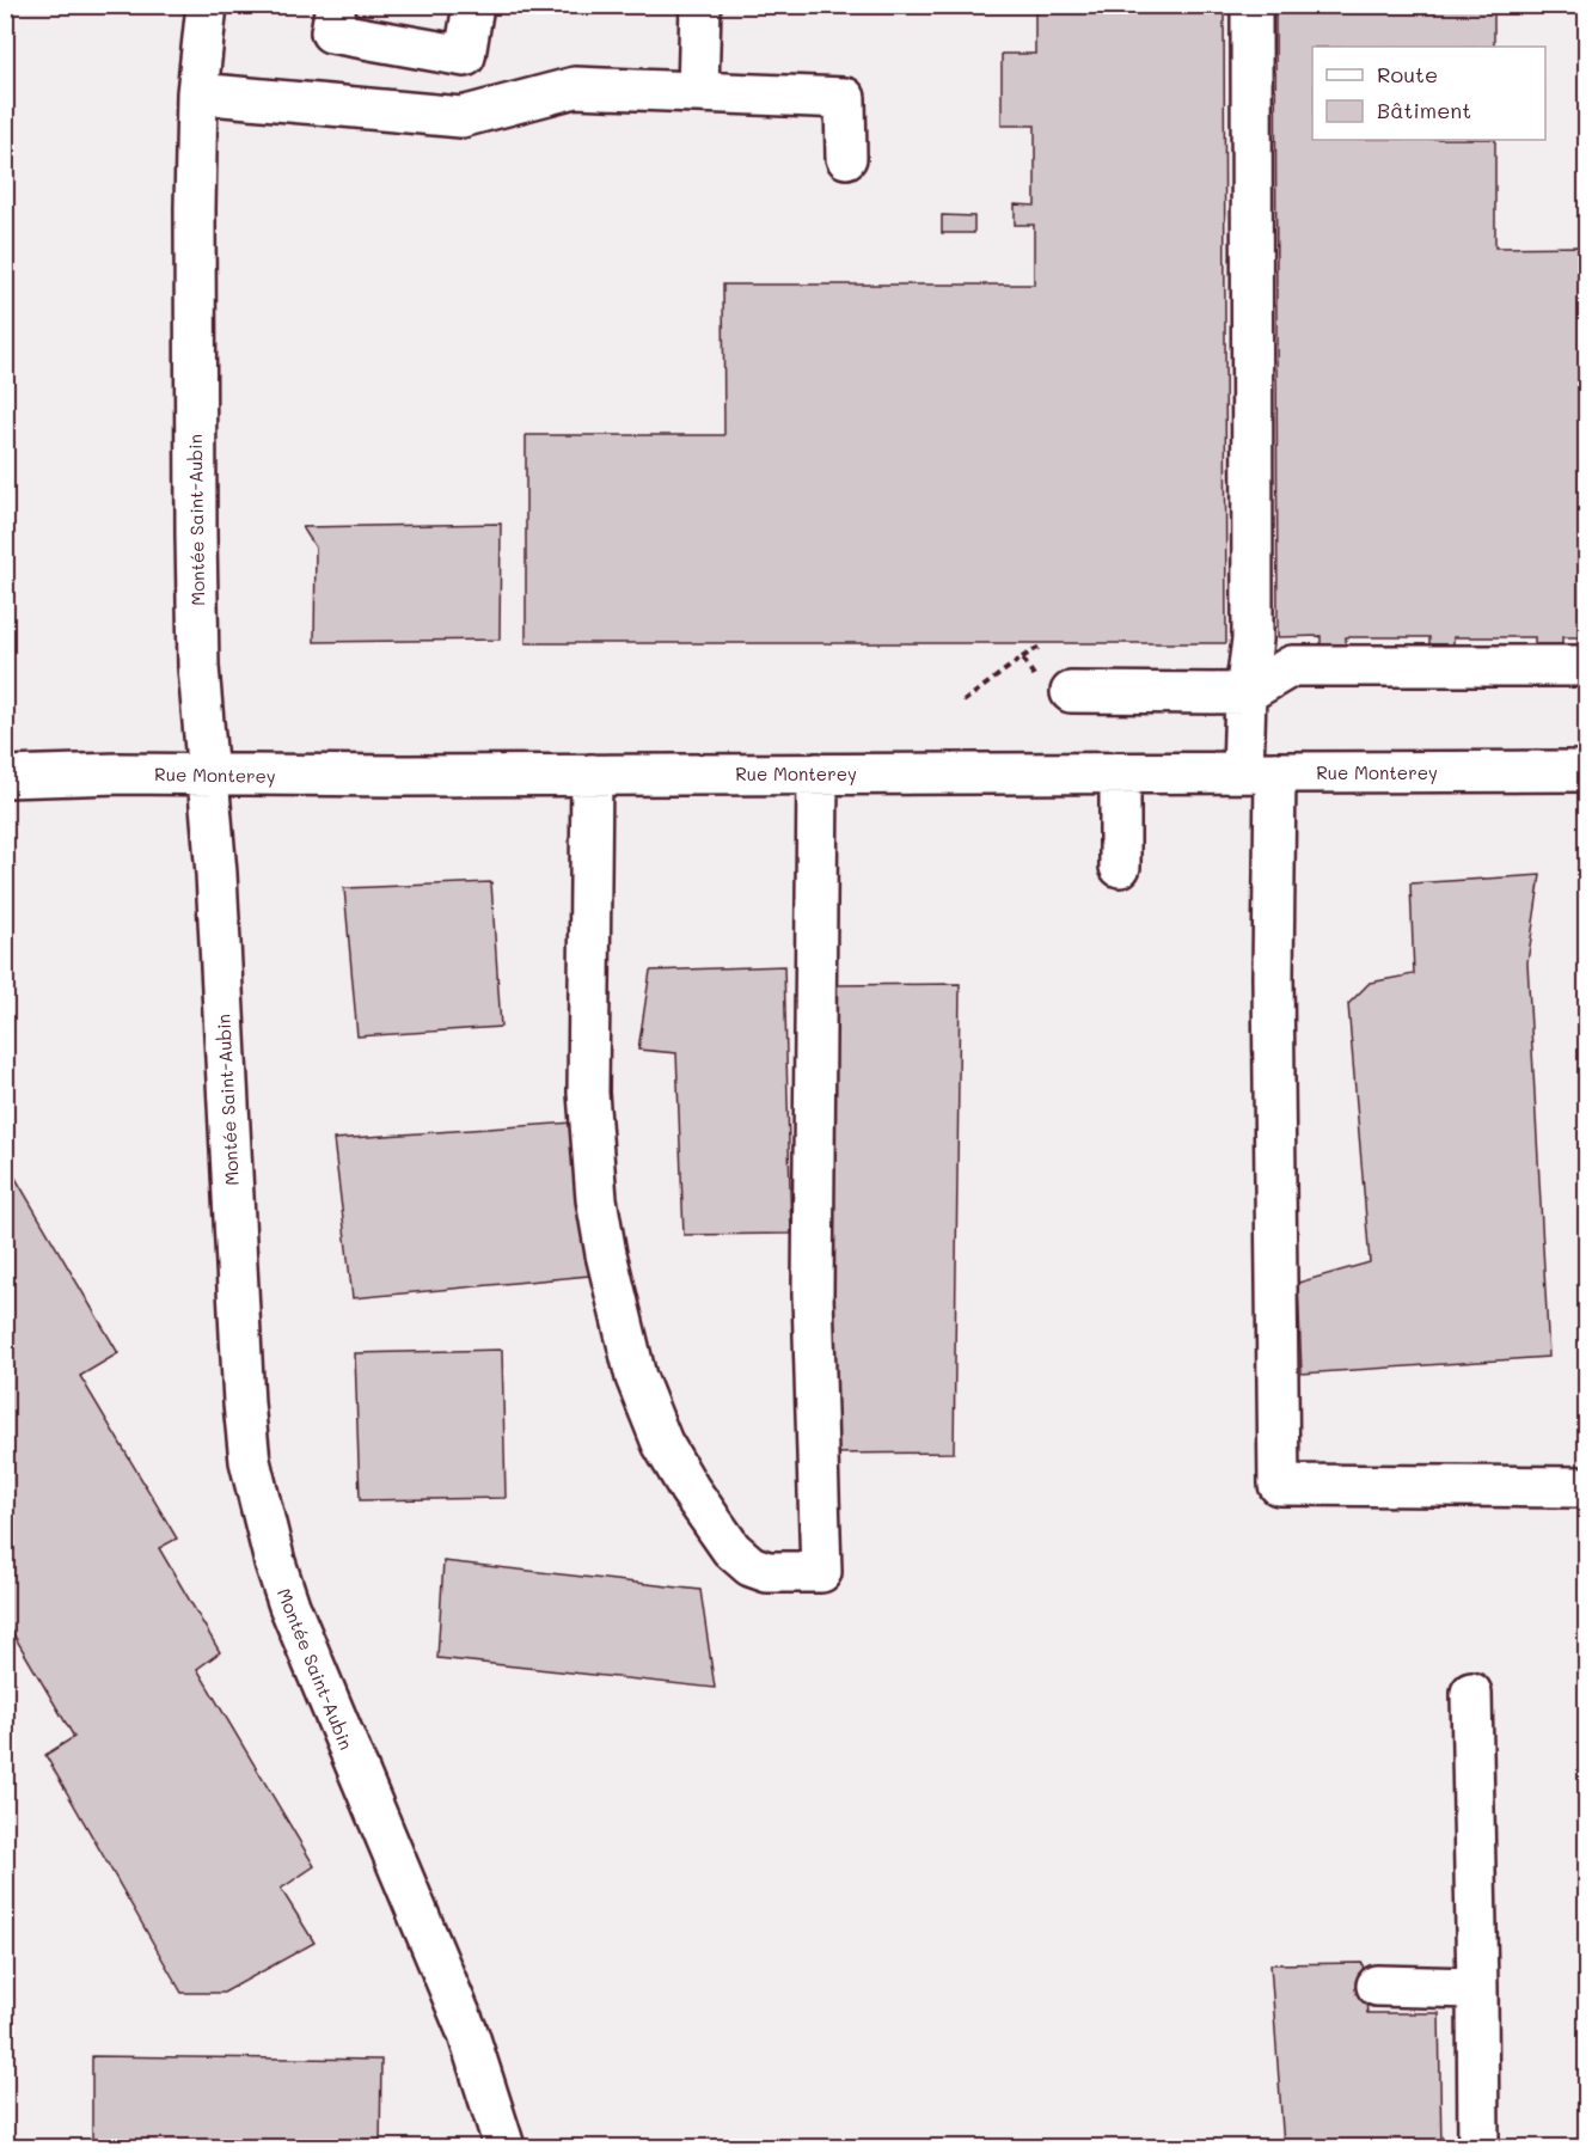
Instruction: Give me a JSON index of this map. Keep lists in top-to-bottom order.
{
  "streets": {
    "street": ["Montée Saint-Aubin", "Rue Monterey"]
  },
  "crossings": [
    ["Montée Saint-Aubin", "Rue Monterey"]
  ],
  "legend": ["Route", "Bâtiment"]
}
